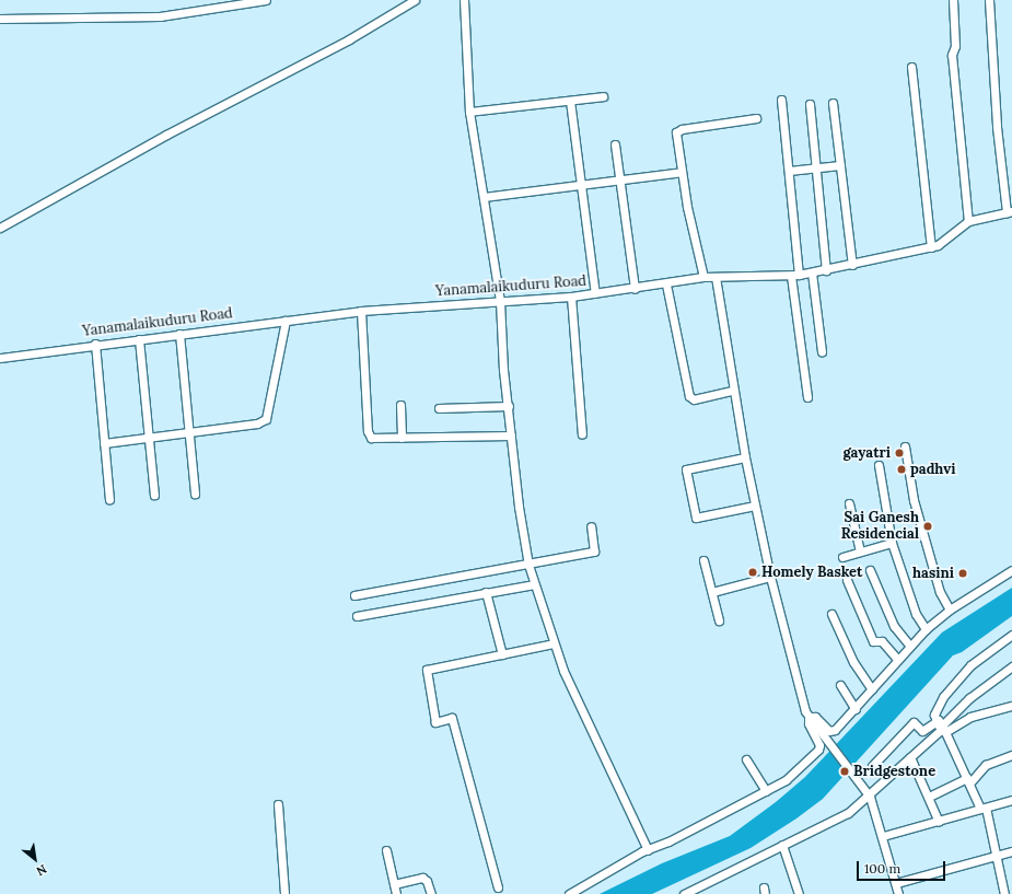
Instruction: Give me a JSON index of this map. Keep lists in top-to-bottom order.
{
  "streets": {
    "street": ["Yanamalaikuduru Road"]
  },
  "places": [
    "gayatri",
    "padhvi",
    "Sai Ganesh Residencial",
    "Homely Basket",
    "hasini",
    "Bridgestone"
  ],
  "scale_bar": "100 m",
  "north": "bottom right"
}
